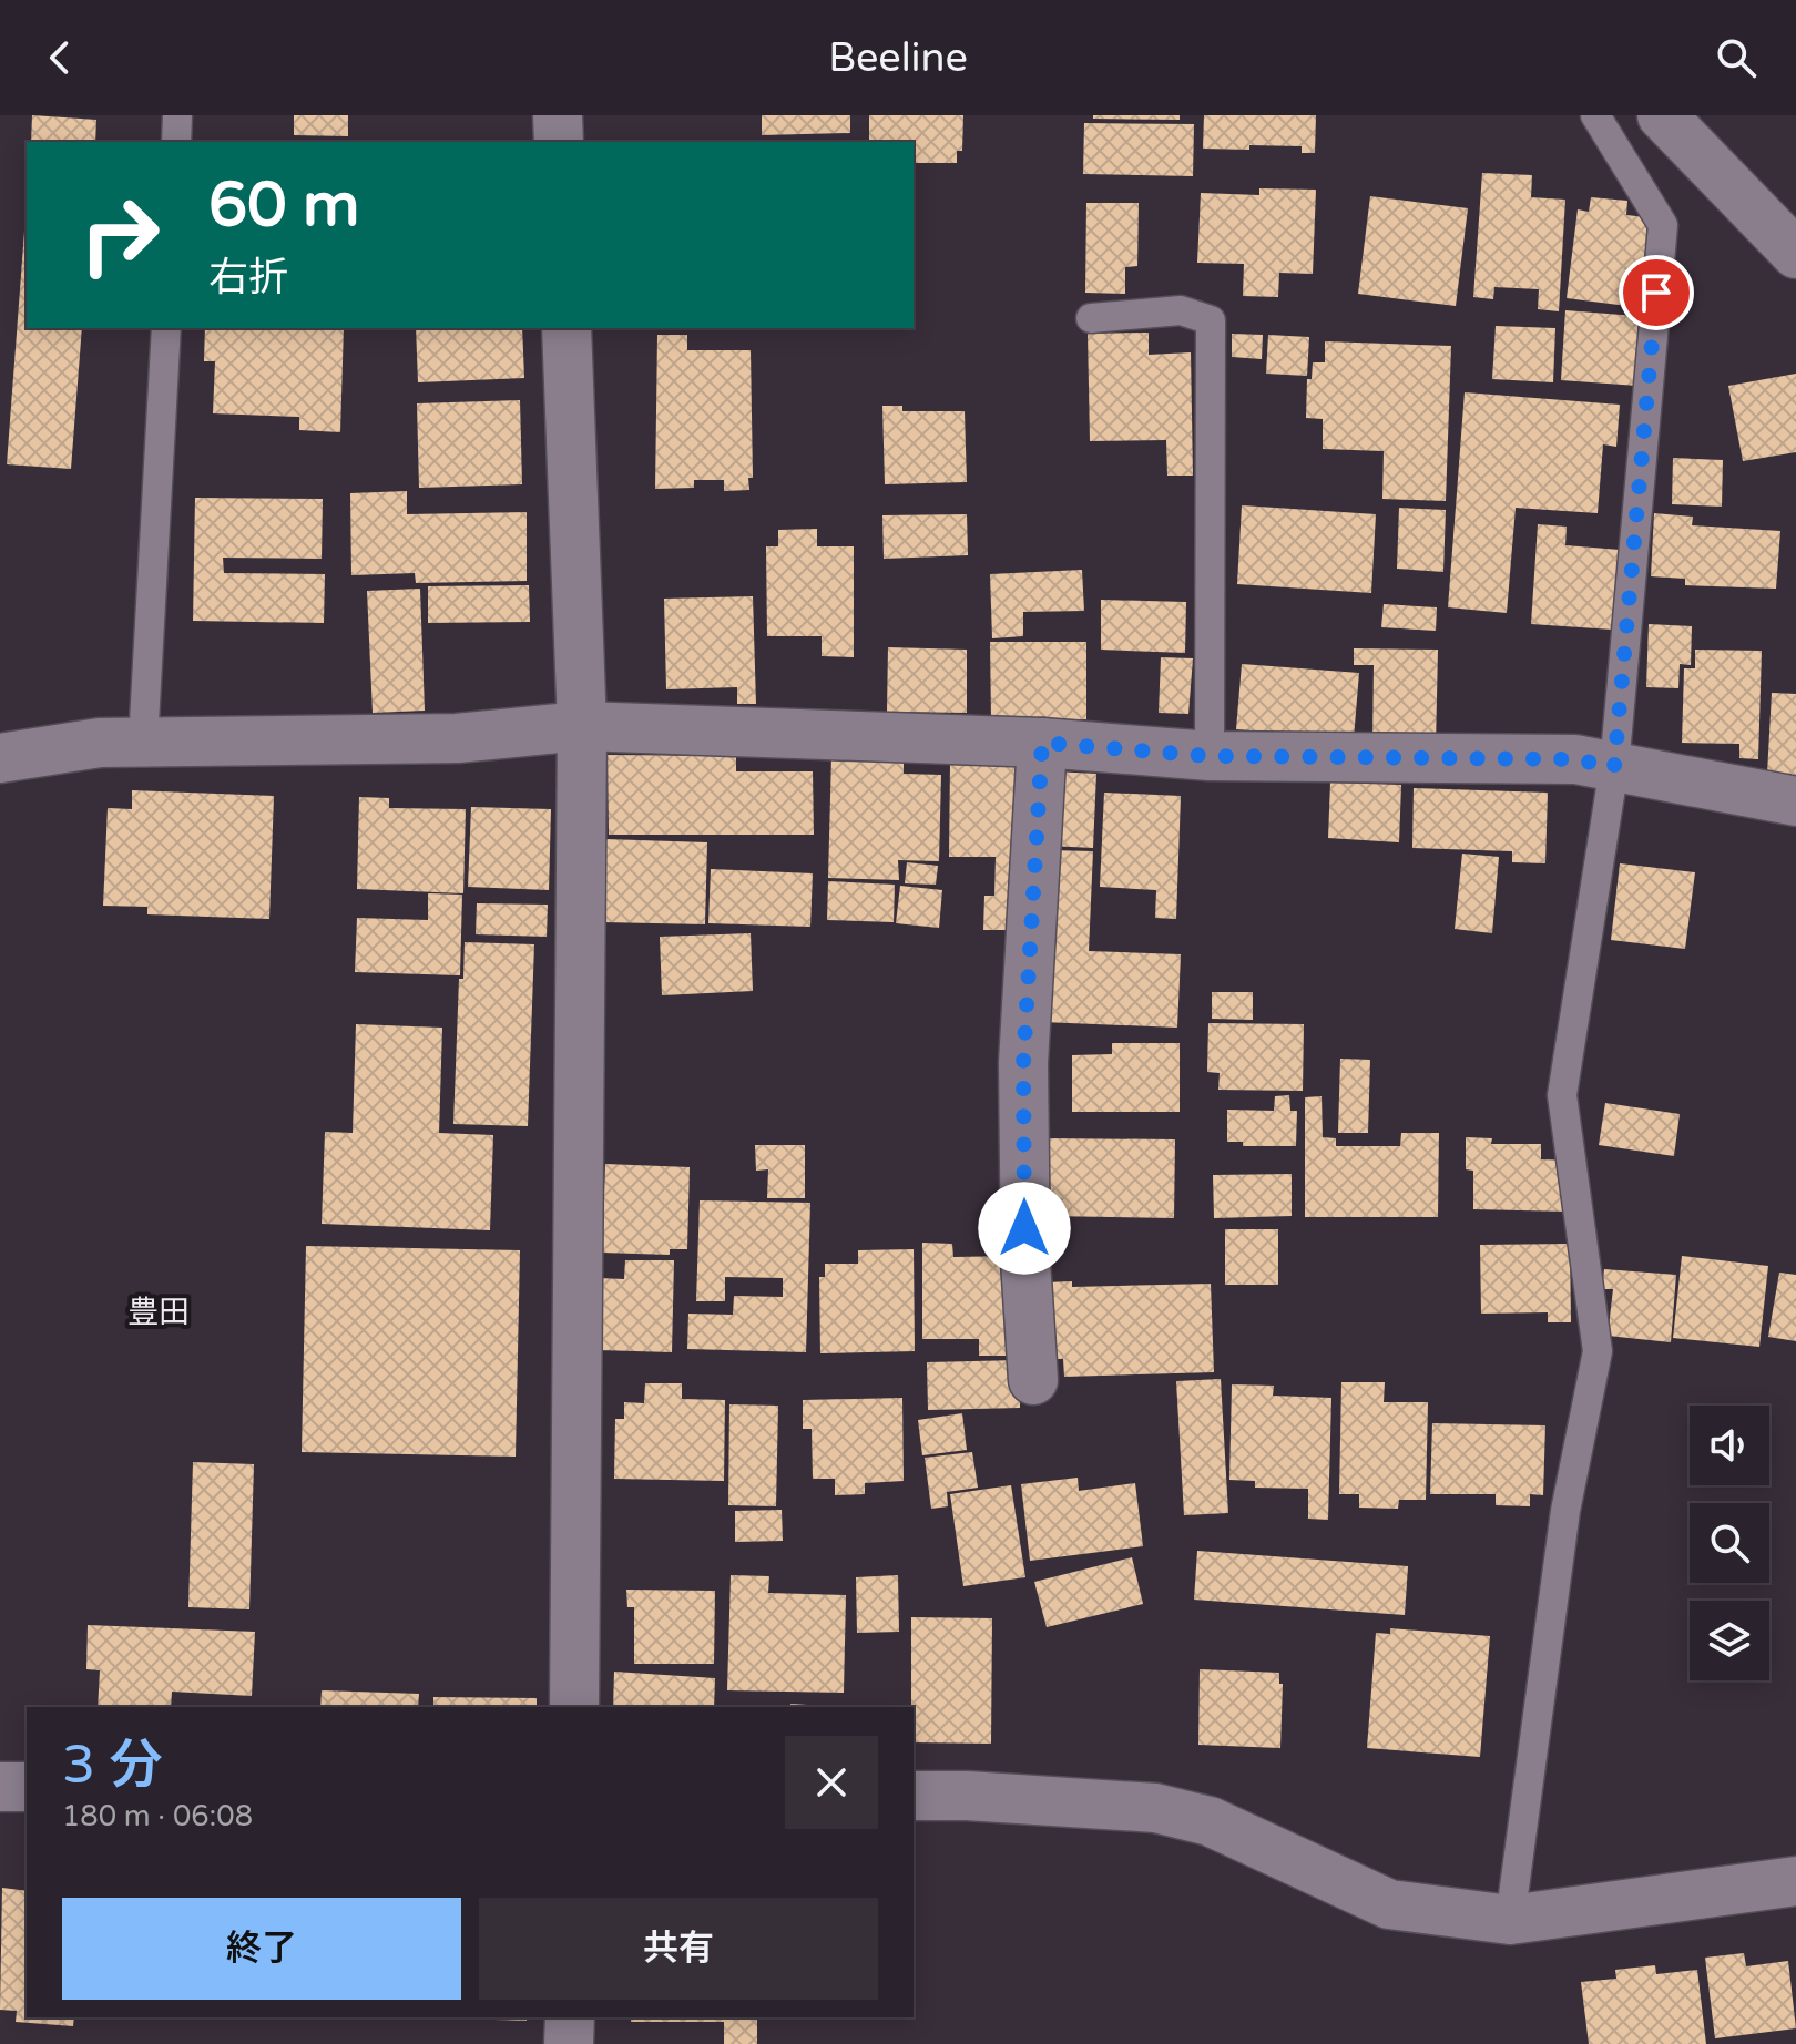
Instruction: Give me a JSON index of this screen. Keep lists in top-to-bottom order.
{
  "districts": ["豊田"],
  "page": {
    "header": "Beeline",
    "turn": ["60 m", "右折"],
    "heading": ["3 分", "180 m · 06:08"],
    "buttons": ["終了", "共有"]
  }
}
